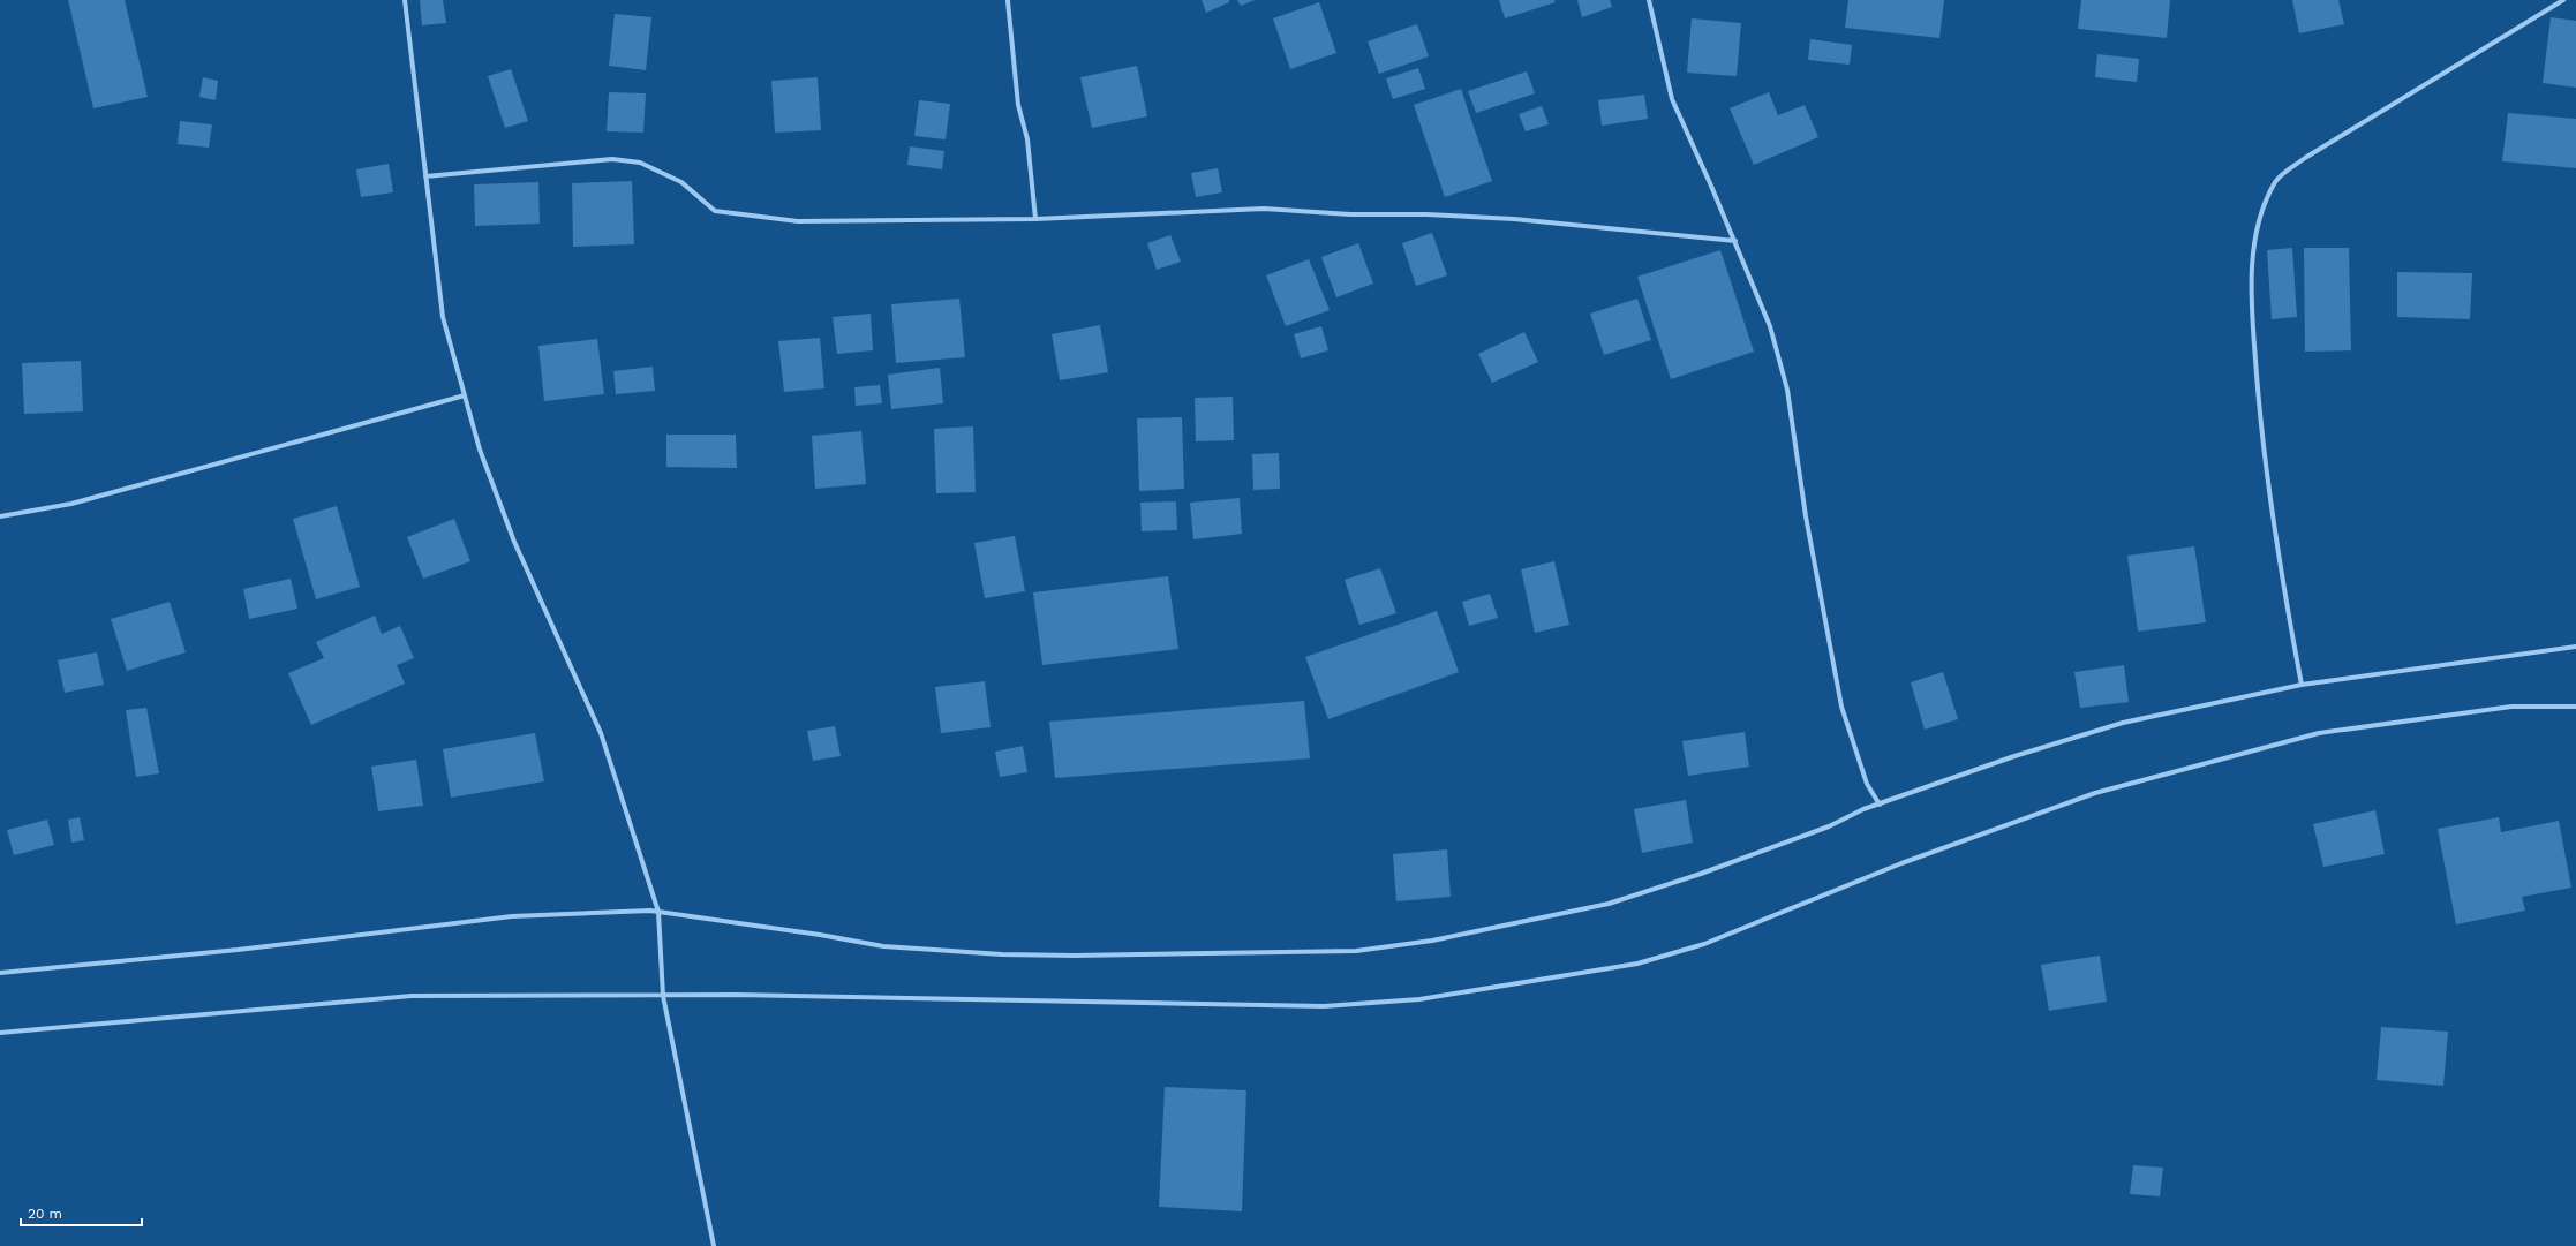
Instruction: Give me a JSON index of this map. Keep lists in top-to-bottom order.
{
  "scale_bar": "20 m"
}
